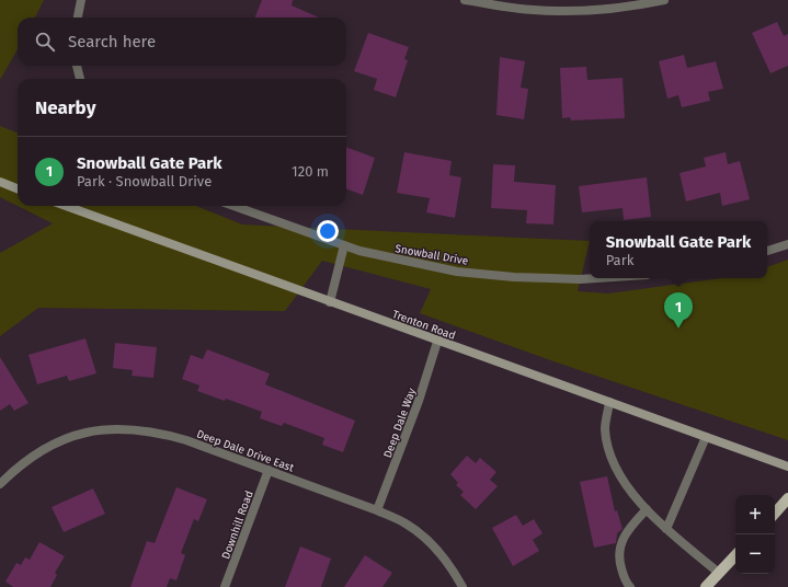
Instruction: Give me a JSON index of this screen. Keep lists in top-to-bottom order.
{
  "streets": {
    "main road": ["Trenton Road"],
    "street": [
      "Snowball Drive",
      "Deep Dale Way",
      "Deep Dale Drive East",
      "Downhill Road"
    ]
  },
  "crossings": [
    ["Trenton Road", "Deep Dale Way"],
    ["Deep Dale Way", "Deep Dale Drive East"],
    ["Deep Dale Drive East", "Downhill Road"]
  ],
  "page": {
    "search": "Search here",
    "heading": "Nearby",
    "list": [
      {
        "mark": "1",
        "name": "Snowball Gate Park",
        "note": "Park · Snowball Drive",
        "value": "120 m"
      }
    ],
    "popup": ["Snowball Gate Park", "Park"],
    "pins": "1",
    "map_buttons": ["+", "−"]
  }
}
